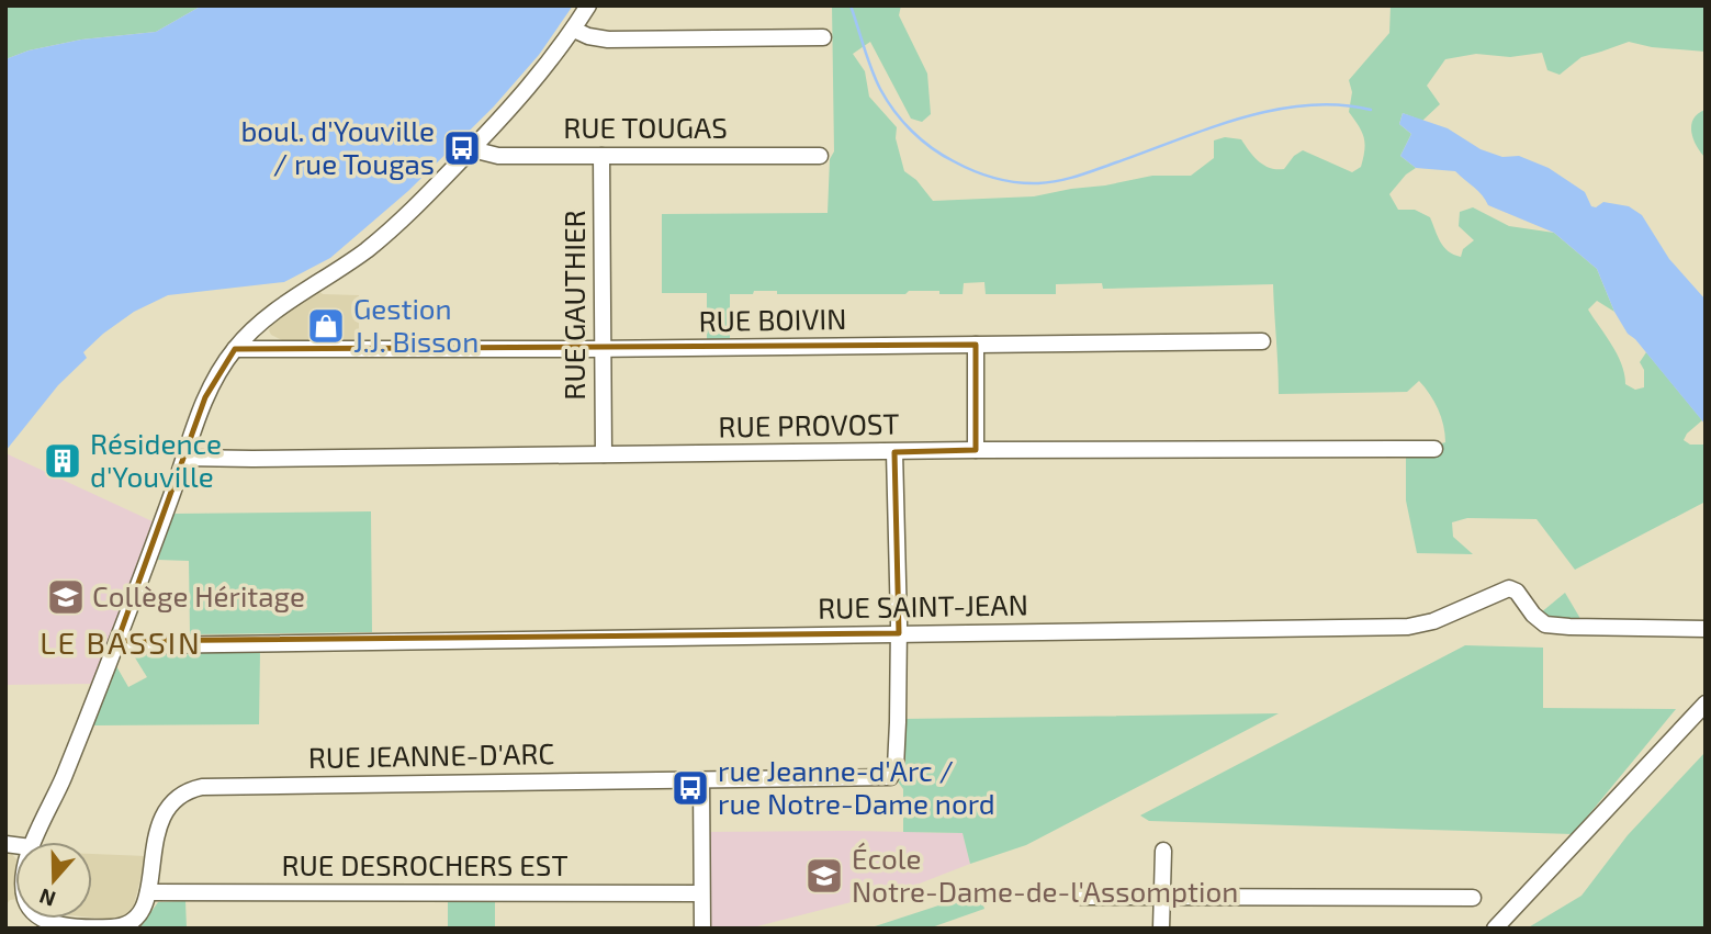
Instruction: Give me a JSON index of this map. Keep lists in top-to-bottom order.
{
  "streets": {
    "street": [
      "RUE TOUGAS",
      "RUE GAUTHIER",
      "RUE BOIVIN",
      "RUE PROVOST",
      "RUE SAINT-JEAN",
      "RUE JEANNE-D'ARC",
      "RUE DESROCHERS EST"
    ]
  },
  "crossings": [
    ["RUE TOUGAS", "RUE GAUTHIER"],
    ["RUE GAUTHIER", "RUE BOIVIN"],
    ["RUE GAUTHIER", "RUE PROVOST"],
    ["RUE SAINT-JEAN", "RUE JEANNE-D'ARC"],
    ["RUE JEANNE-D'ARC", "RUE DESROCHERS EST"]
  ],
  "districts": ["LE BASSIN"],
  "places": {
    "bus stop": ["boul. d'Youville / rue Tougas", "rue Jeanne-d'Arc / rue Notre-Dame nord"],
    "shop": ["Gestion J.J. Bisson"],
    "building": ["Résidence d'Youville"],
    "school or university": ["Collège Héritage", "École Notre-Dame-de-l'Assomption"]
  },
  "north": "bottom"
}
